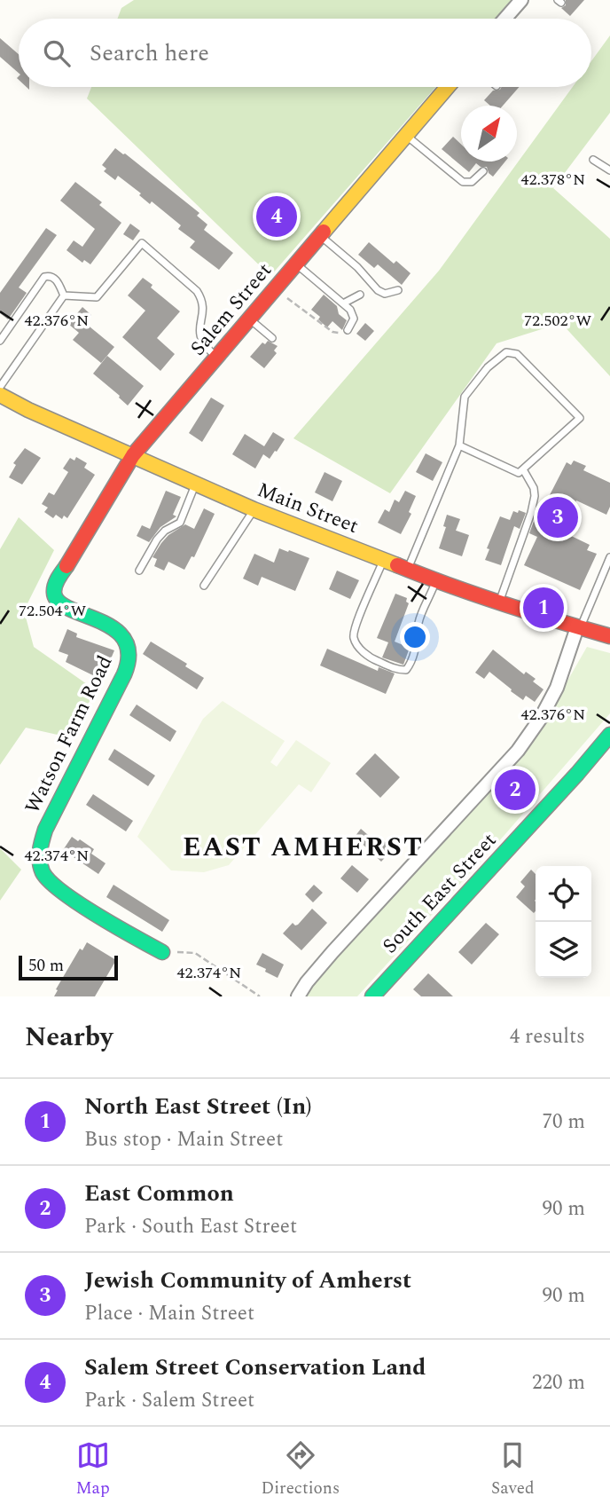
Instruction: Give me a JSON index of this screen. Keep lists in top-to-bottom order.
{
  "streets": {
    "street": [
      "Salem Street",
      "Main Street",
      "Watson Farm Road",
      "South East Street"
    ]
  },
  "crossings": [
    ["Salem Street", "Main Street"],
    ["Salem Street", "Watson Farm Road"],
    ["Main Street", "Watson Farm Road"],
    ["Main Street", "South East Street"]
  ],
  "districts": ["EAST AMHERST"],
  "scale_bar": "50 m",
  "north": "top right",
  "page": {
    "search": "Search here",
    "pins": [
      "4",
      "3",
      "1",
      "2"
    ],
    "scale": "50 m",
    "heading": ["Nearby", "4 results"],
    "list": [
      {
        "mark": "1",
        "name": "North East Street (In)",
        "note": "Bus stop · Main Street",
        "value": "70 m"
      },
      {
        "mark": "2",
        "name": "East Common",
        "note": "Park · South East Street",
        "value": "90 m"
      },
      {
        "mark": "3",
        "name": "Jewish Community of Amherst",
        "note": "Place · Main Street",
        "value": "90 m"
      },
      {
        "mark": "4",
        "name": "Salem Street Conservation Land",
        "note": "Park · Salem Street",
        "value": "220 m"
      }
    ],
    "nav": ["Map", "Directions", "Saved"]
  },
  "coordinates": [
    "42.378°N",
    "72.502°W",
    "42.376°N",
    "72.504°W",
    "42.374°N"
  ]
}
